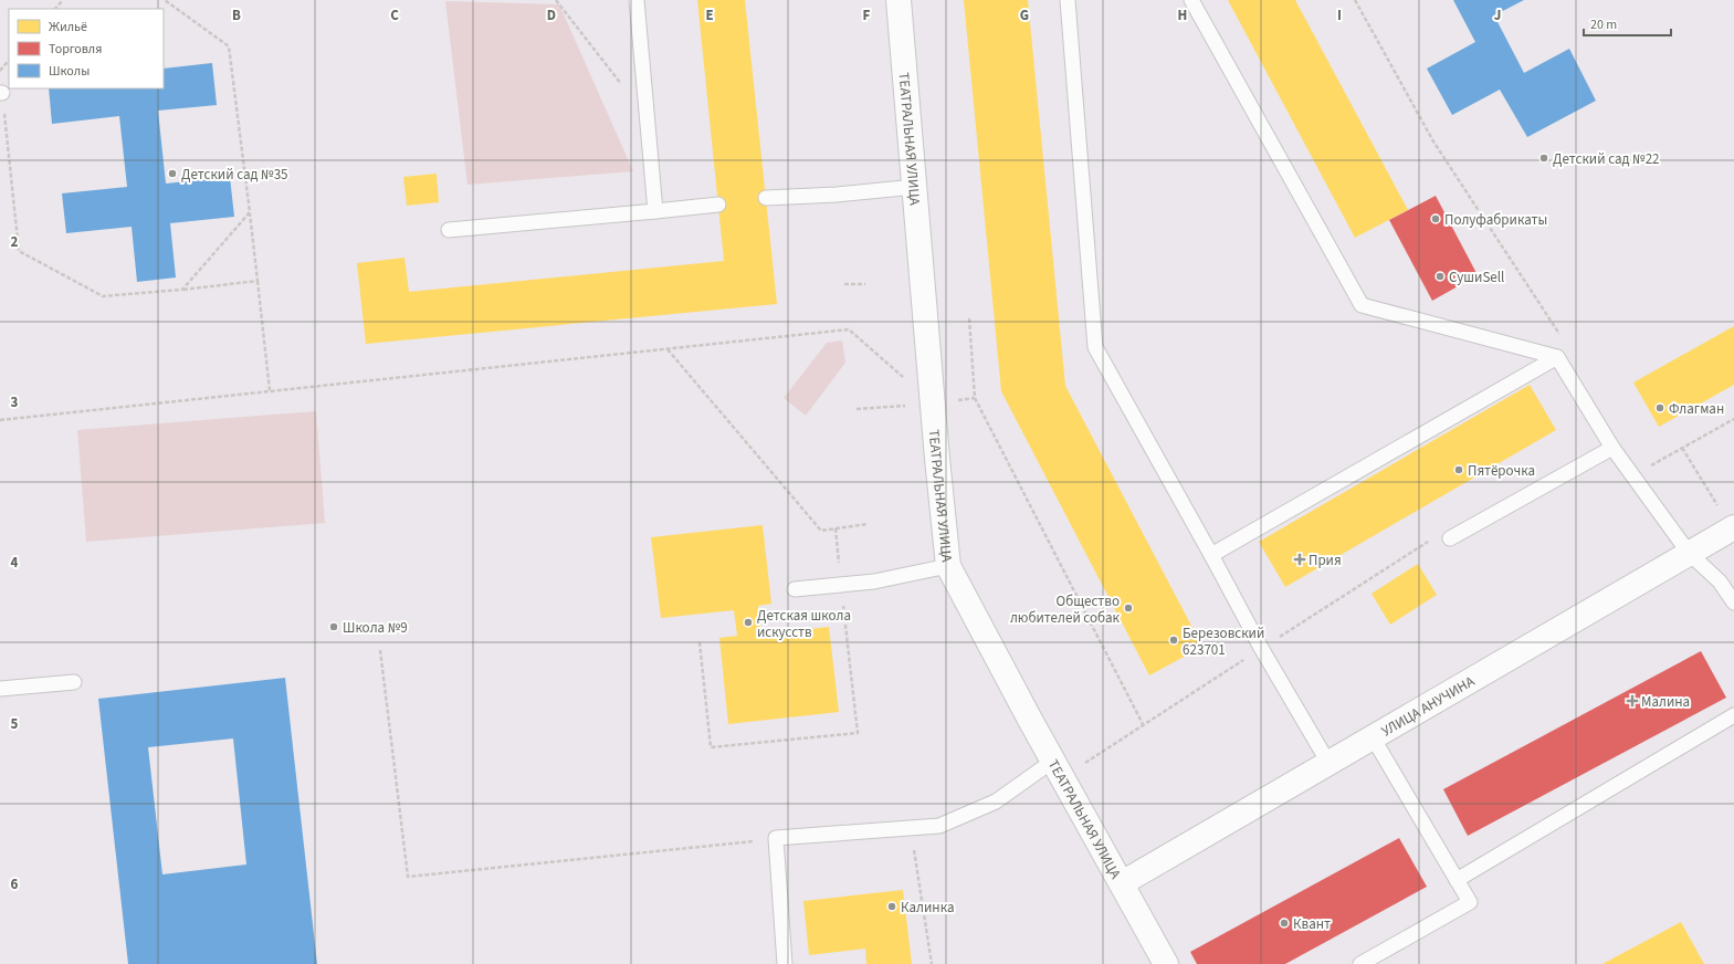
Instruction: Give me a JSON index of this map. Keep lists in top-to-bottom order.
{
  "streets": {
    "street": ["ТЕАТРАЛЬНАЯ УЛИЦА", "УЛИЦА АНУЧИНА"]
  },
  "crossings": [
    ["ТЕАТРАЛЬНАЯ УЛИЦА", "УЛИЦА АНУЧИНА"]
  ],
  "places": {
    "other": [
      "Детский сад №22",
      "Детский сад №35",
      "Полуфабрикаты",
      "СушиSell",
      "Флагман",
      "Пятёрочка",
      "Общество любителей собак",
      "Детская школа искусств",
      "Школа №9",
      "Березовский 623701",
      "Калинка",
      "Квант"
    ],
    "health": ["Прия", "Малина"]
  },
  "legend": ["Жильё", "Торговля", "Школы"],
  "scale_bar": "20 m",
  "grid": {
    "columns": [
      "B",
      "C",
      "D",
      "E",
      "F",
      "G",
      "H",
      "I",
      "J"
    ],
    "rows": [
      "2",
      "3",
      "4",
      "5",
      "6"
    ]
  }
}
